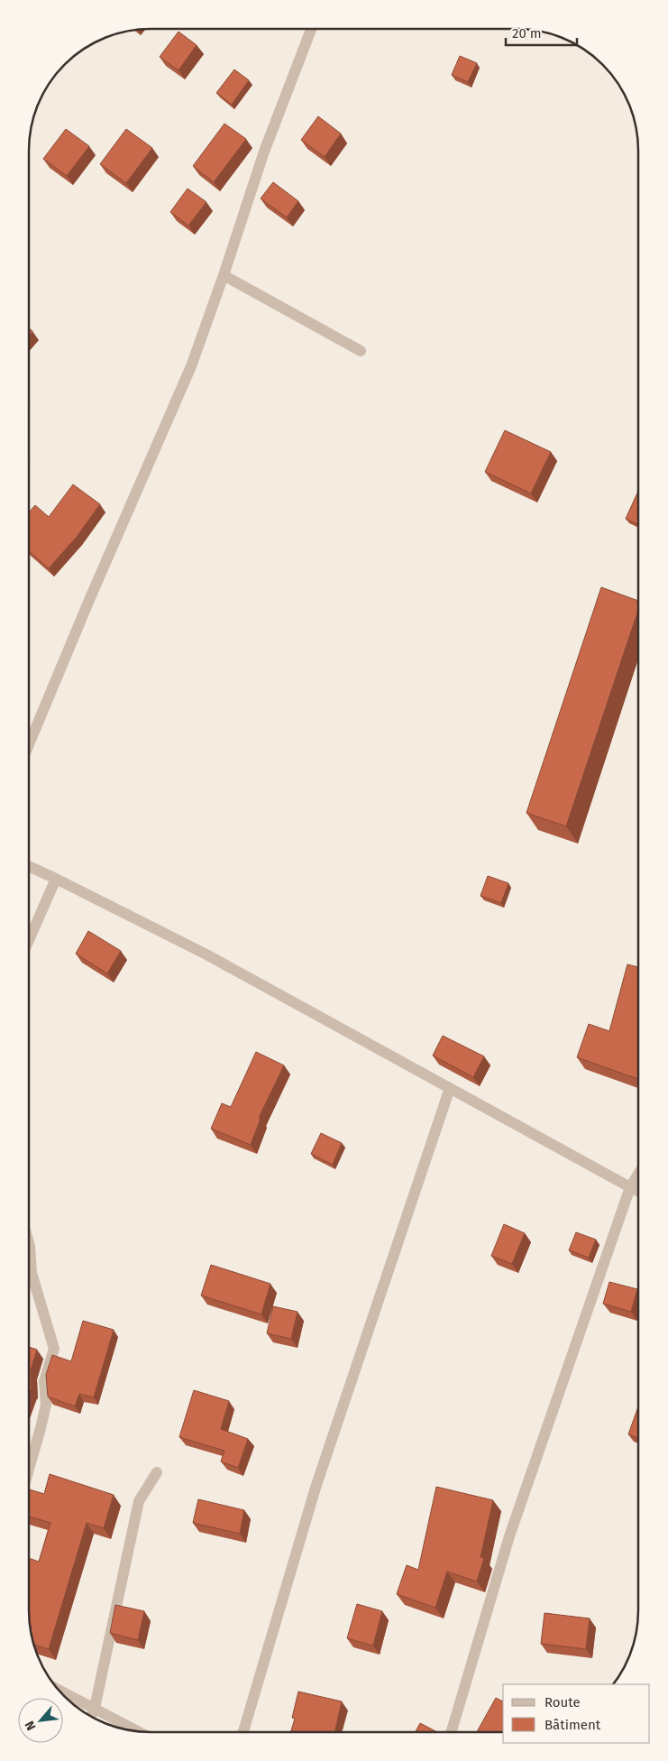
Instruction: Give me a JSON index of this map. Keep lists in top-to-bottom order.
{
  "legend": ["Route", "Bâtiment"],
  "scale_bar": "20 m",
  "north": "bottom left"
}
